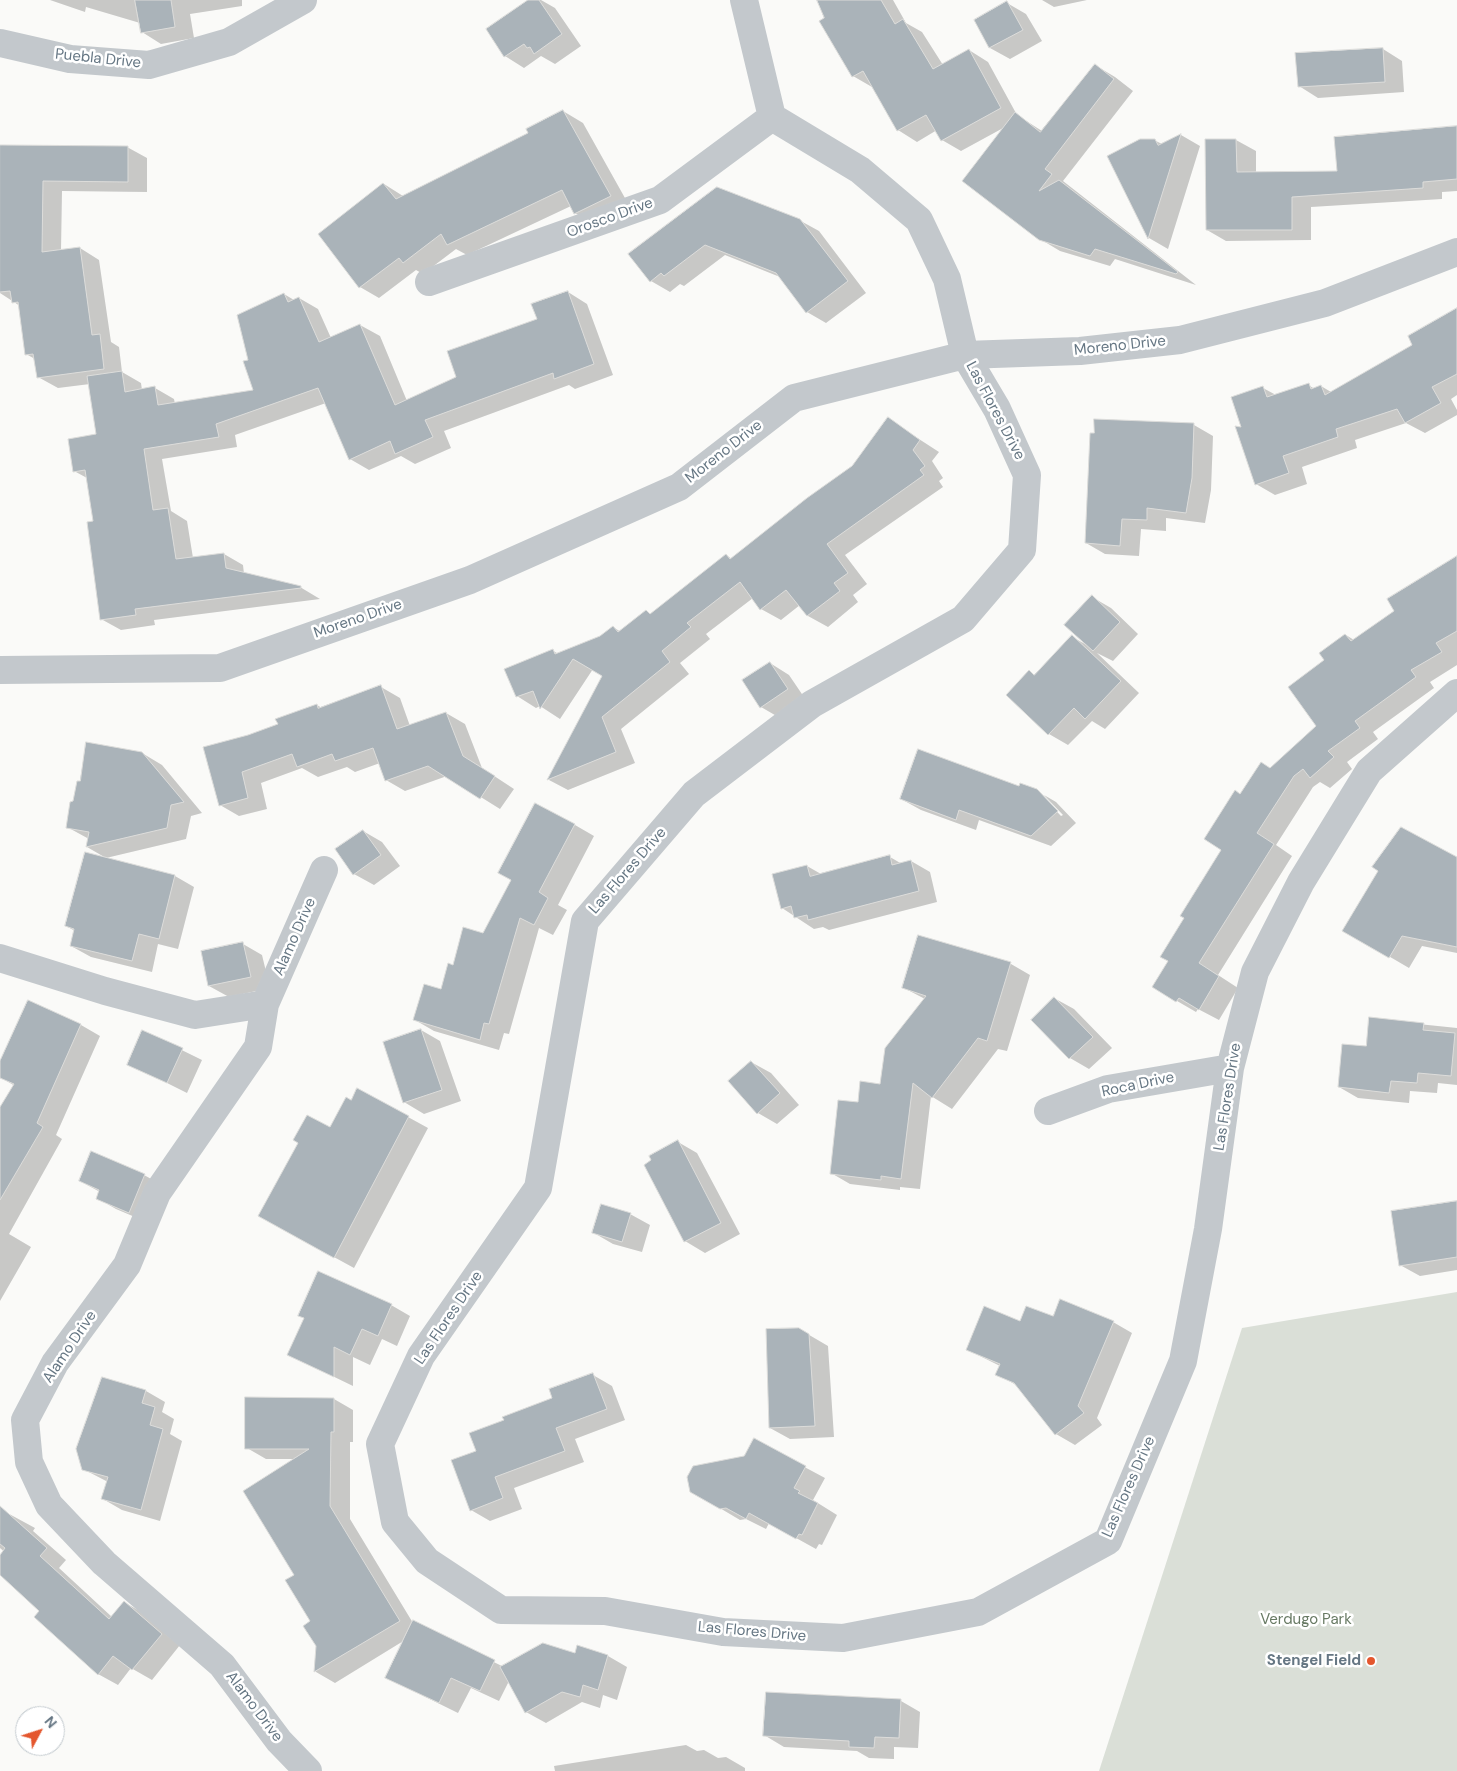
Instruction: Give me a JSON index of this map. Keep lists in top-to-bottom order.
{
  "streets": {
    "street": [
      "Puebla Drive",
      "Orosco Drive",
      "Moreno Drive",
      "Las Flores Drive",
      "Alamo Drive",
      "Roca Drive"
    ]
  },
  "crossings": [
    ["Orosco Drive", "Las Flores Drive"],
    ["Moreno Drive", "Las Flores Drive"],
    ["Las Flores Drive", "Roca Drive"]
  ],
  "parks": ["Verdugo Park"],
  "places": ["Stengel Field"],
  "north": "top right"
}
